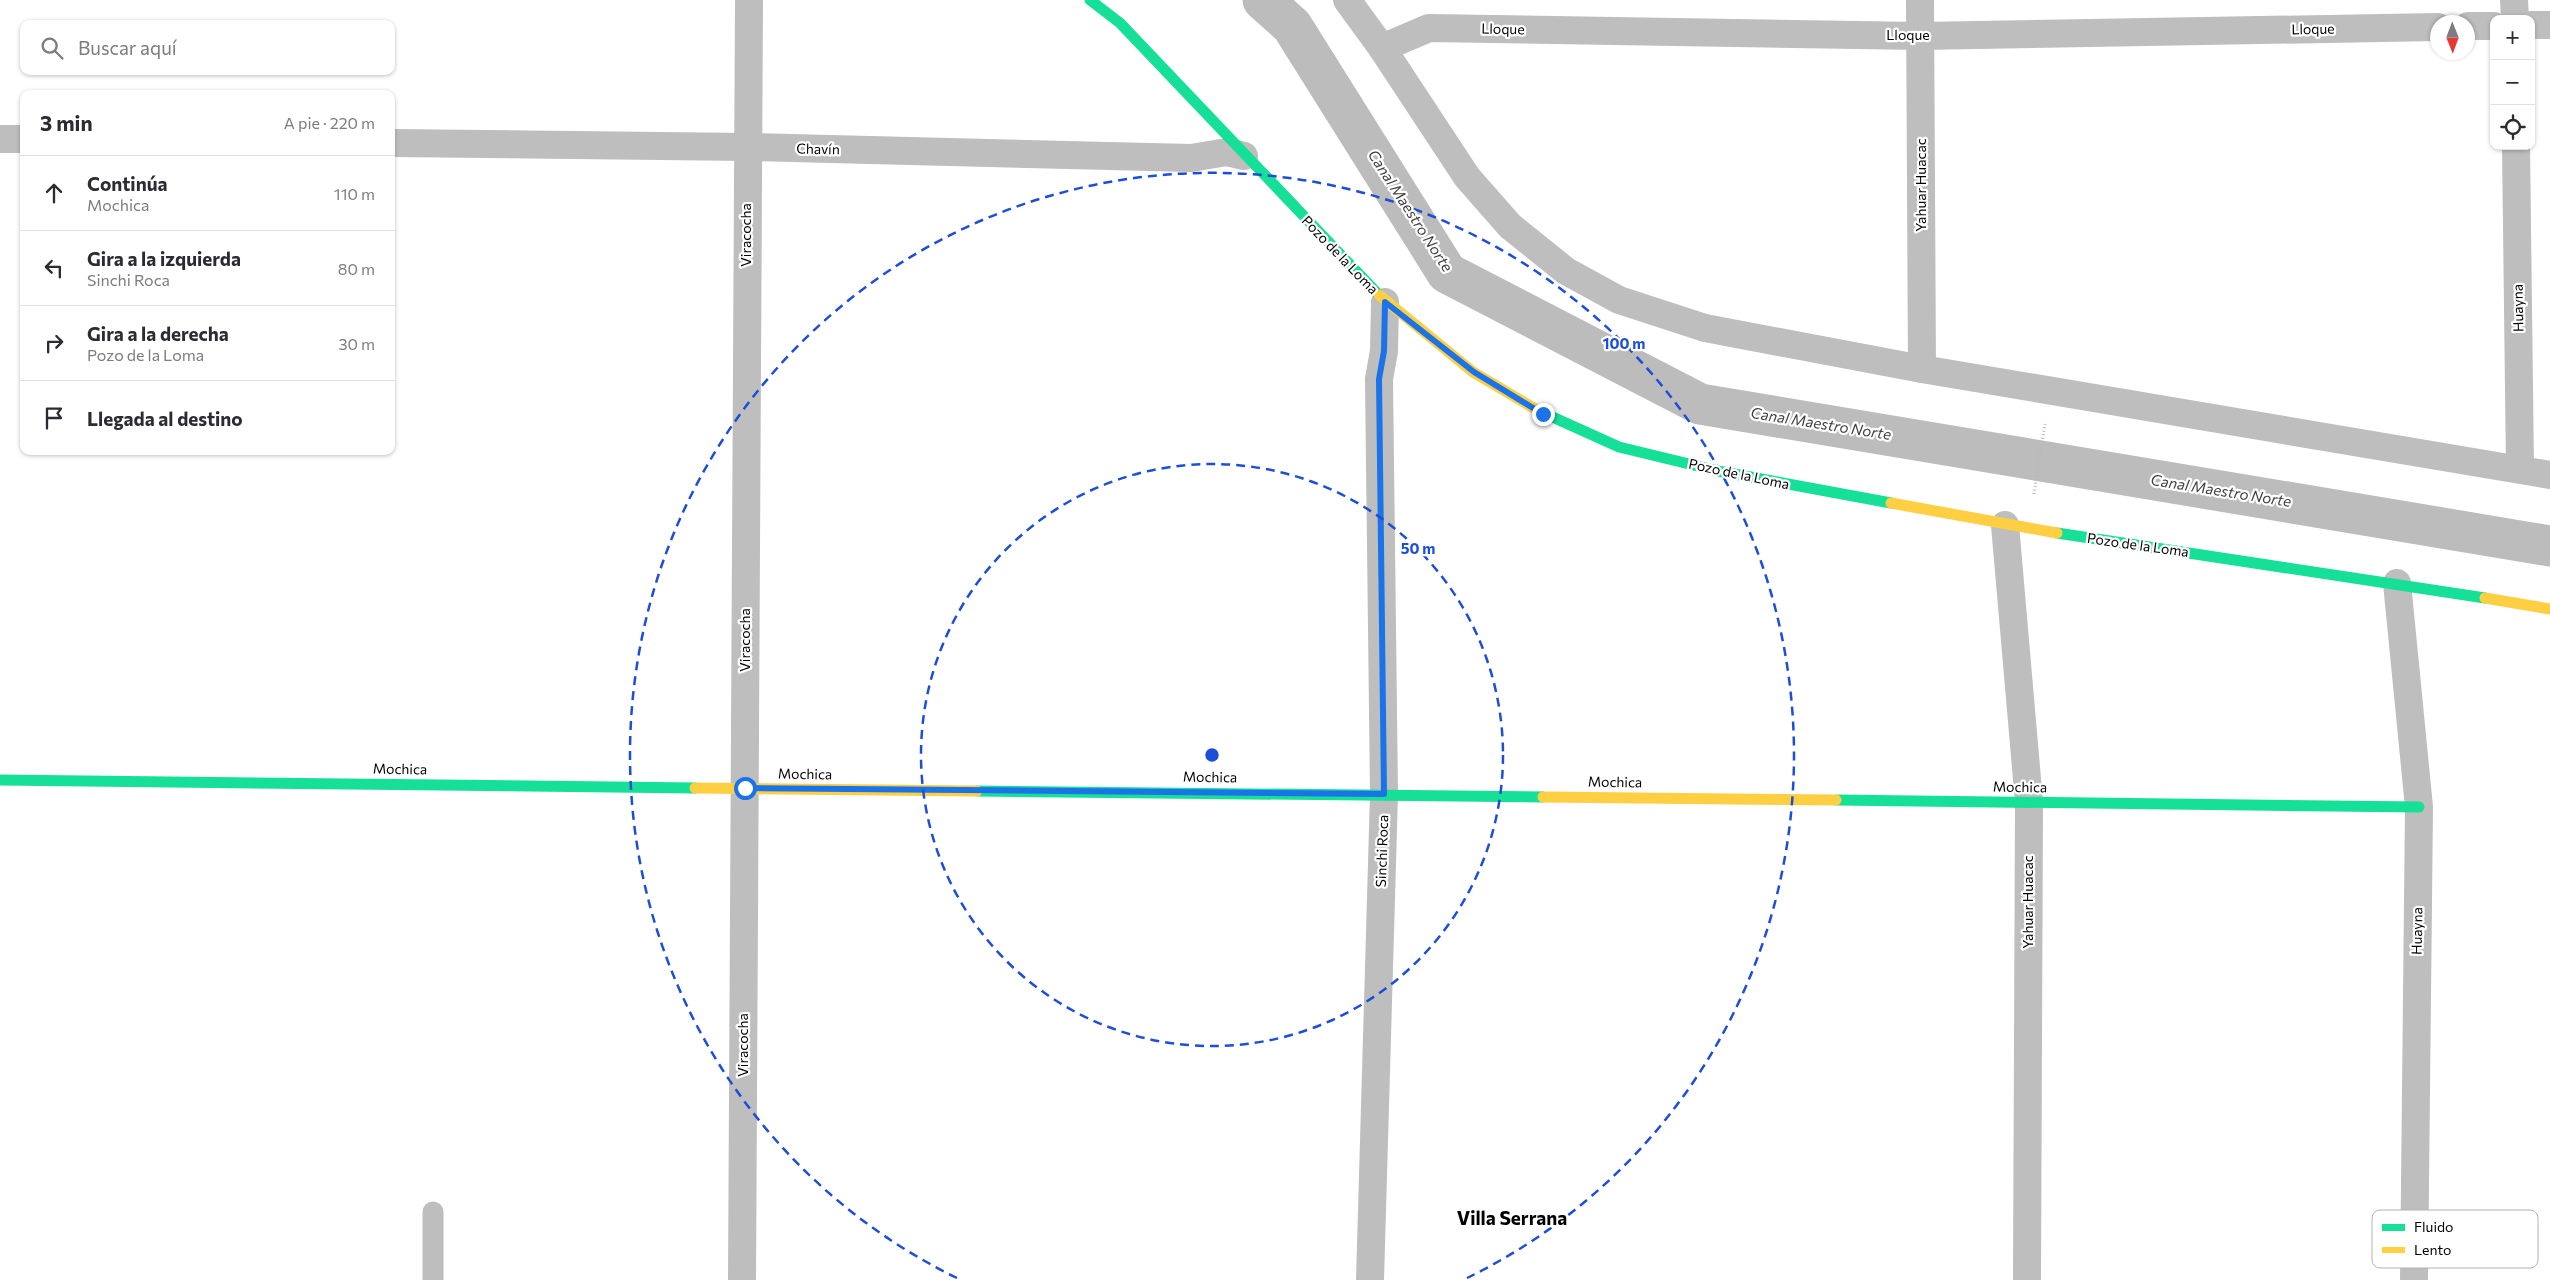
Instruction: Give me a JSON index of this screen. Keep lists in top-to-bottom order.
{
  "streets": {
    "street": [
      "Lloque",
      "Chavín",
      "Yahuar Huacac",
      "Viracocha",
      "Pozo de la Loma",
      "Huayna",
      "Mochica",
      "Sinchi Roca"
    ]
  },
  "crossings": [
    ["Lloque", "Yahuar Huacac"],
    ["Chavín", "Viracocha"],
    ["Chavín", "Pozo de la Loma"],
    ["Yahuar Huacac", "Pozo de la Loma"],
    ["Yahuar Huacac", "Mochica"],
    ["Viracocha", "Mochica"],
    ["Pozo de la Loma", "Huayna"],
    ["Pozo de la Loma", "Sinchi Roca"],
    ["Huayna", "Mochica"],
    ["Mochica", "Sinchi Roca"]
  ],
  "districts": ["Villa Serrana"],
  "water": ["Canal Maestro Norte"],
  "legend": ["Fluido", "Lento"],
  "north": "bottom",
  "page": {
    "map_buttons": ["+", "−"],
    "search": "Buscar aquí",
    "heading": ["3 min", "A pie · 220 m"],
    "list": [
      ["Continúa", "Mochica", "110 m"],
      ["Gira a la izquierda", "Sinchi Roca", "80 m"],
      ["Gira a la derecha", "Pozo de la Loma", "30 m"],
      "Llegada al destino"
    ]
  },
  "rings": ["100 m", "50 m"]
}
